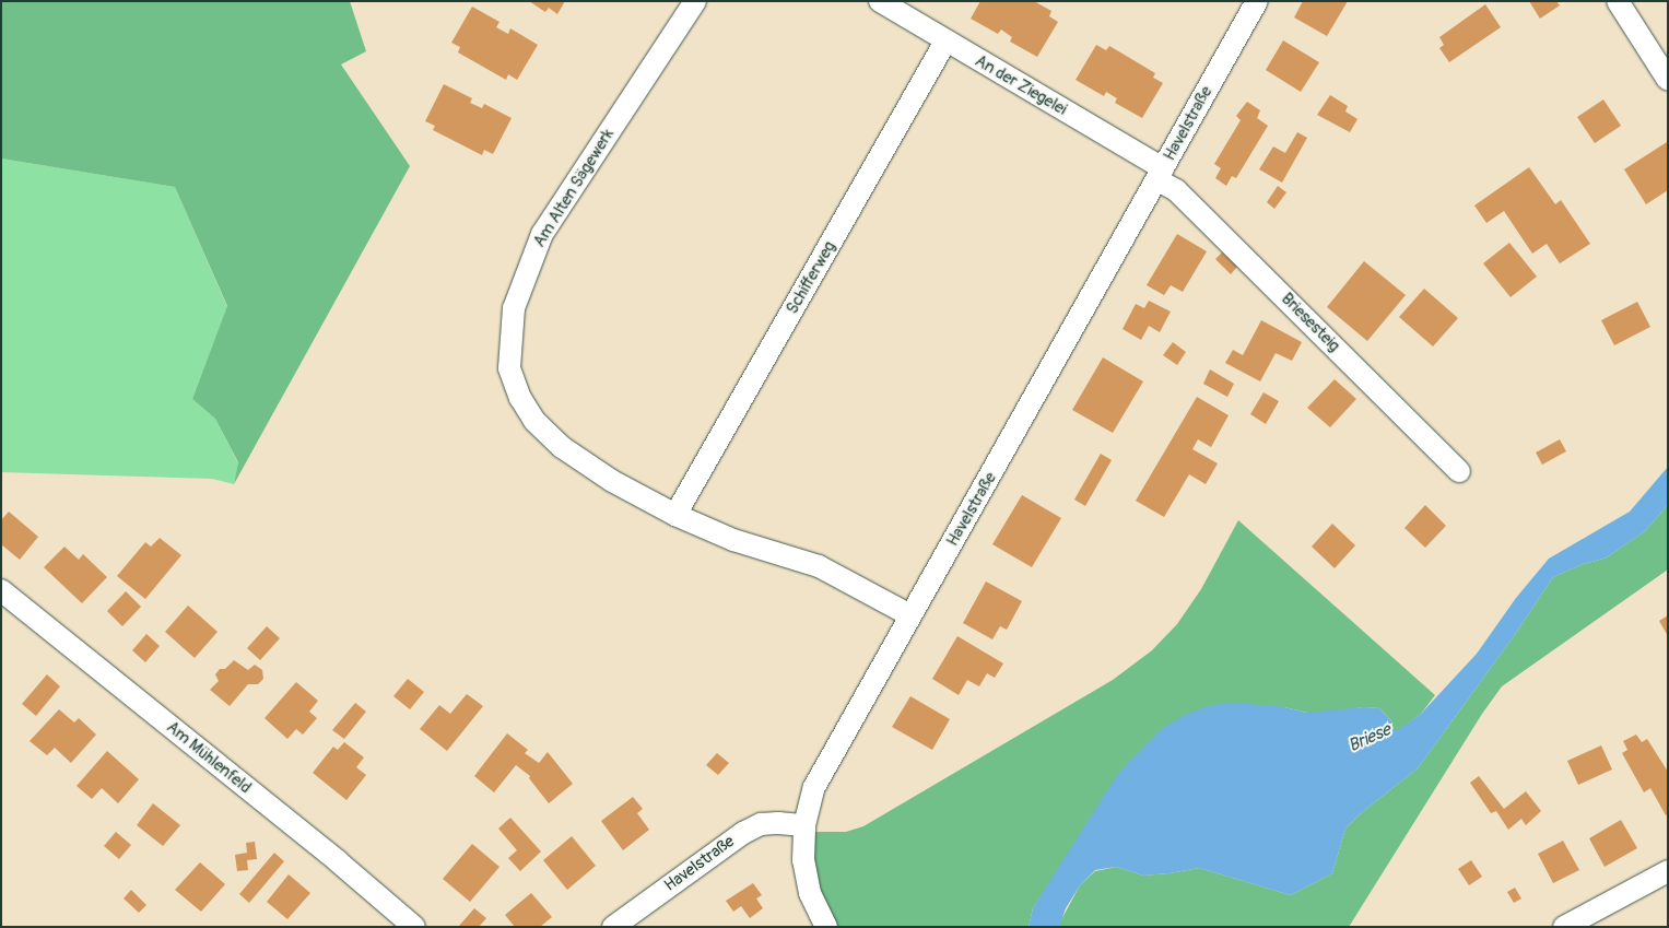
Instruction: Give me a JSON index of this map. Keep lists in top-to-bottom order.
{
  "streets": {
    "street": [
      "An der Ziegelei",
      "Havelstraße",
      "Am Alten Sägewerk",
      "Schifferweg",
      "Briesesteig",
      "Am Mühlenfeld"
    ]
  },
  "crossings": [
    ["An der Ziegelei", "Havelstraße"],
    ["An der Ziegelei", "Schifferweg"],
    ["An der Ziegelei", "Briesesteig"],
    ["Havelstraße", "Am Alten Sägewerk"],
    ["Havelstraße", "Briesesteig"],
    ["Am Alten Sägewerk", "Schifferweg"]
  ],
  "water": ["Briese"]
}
